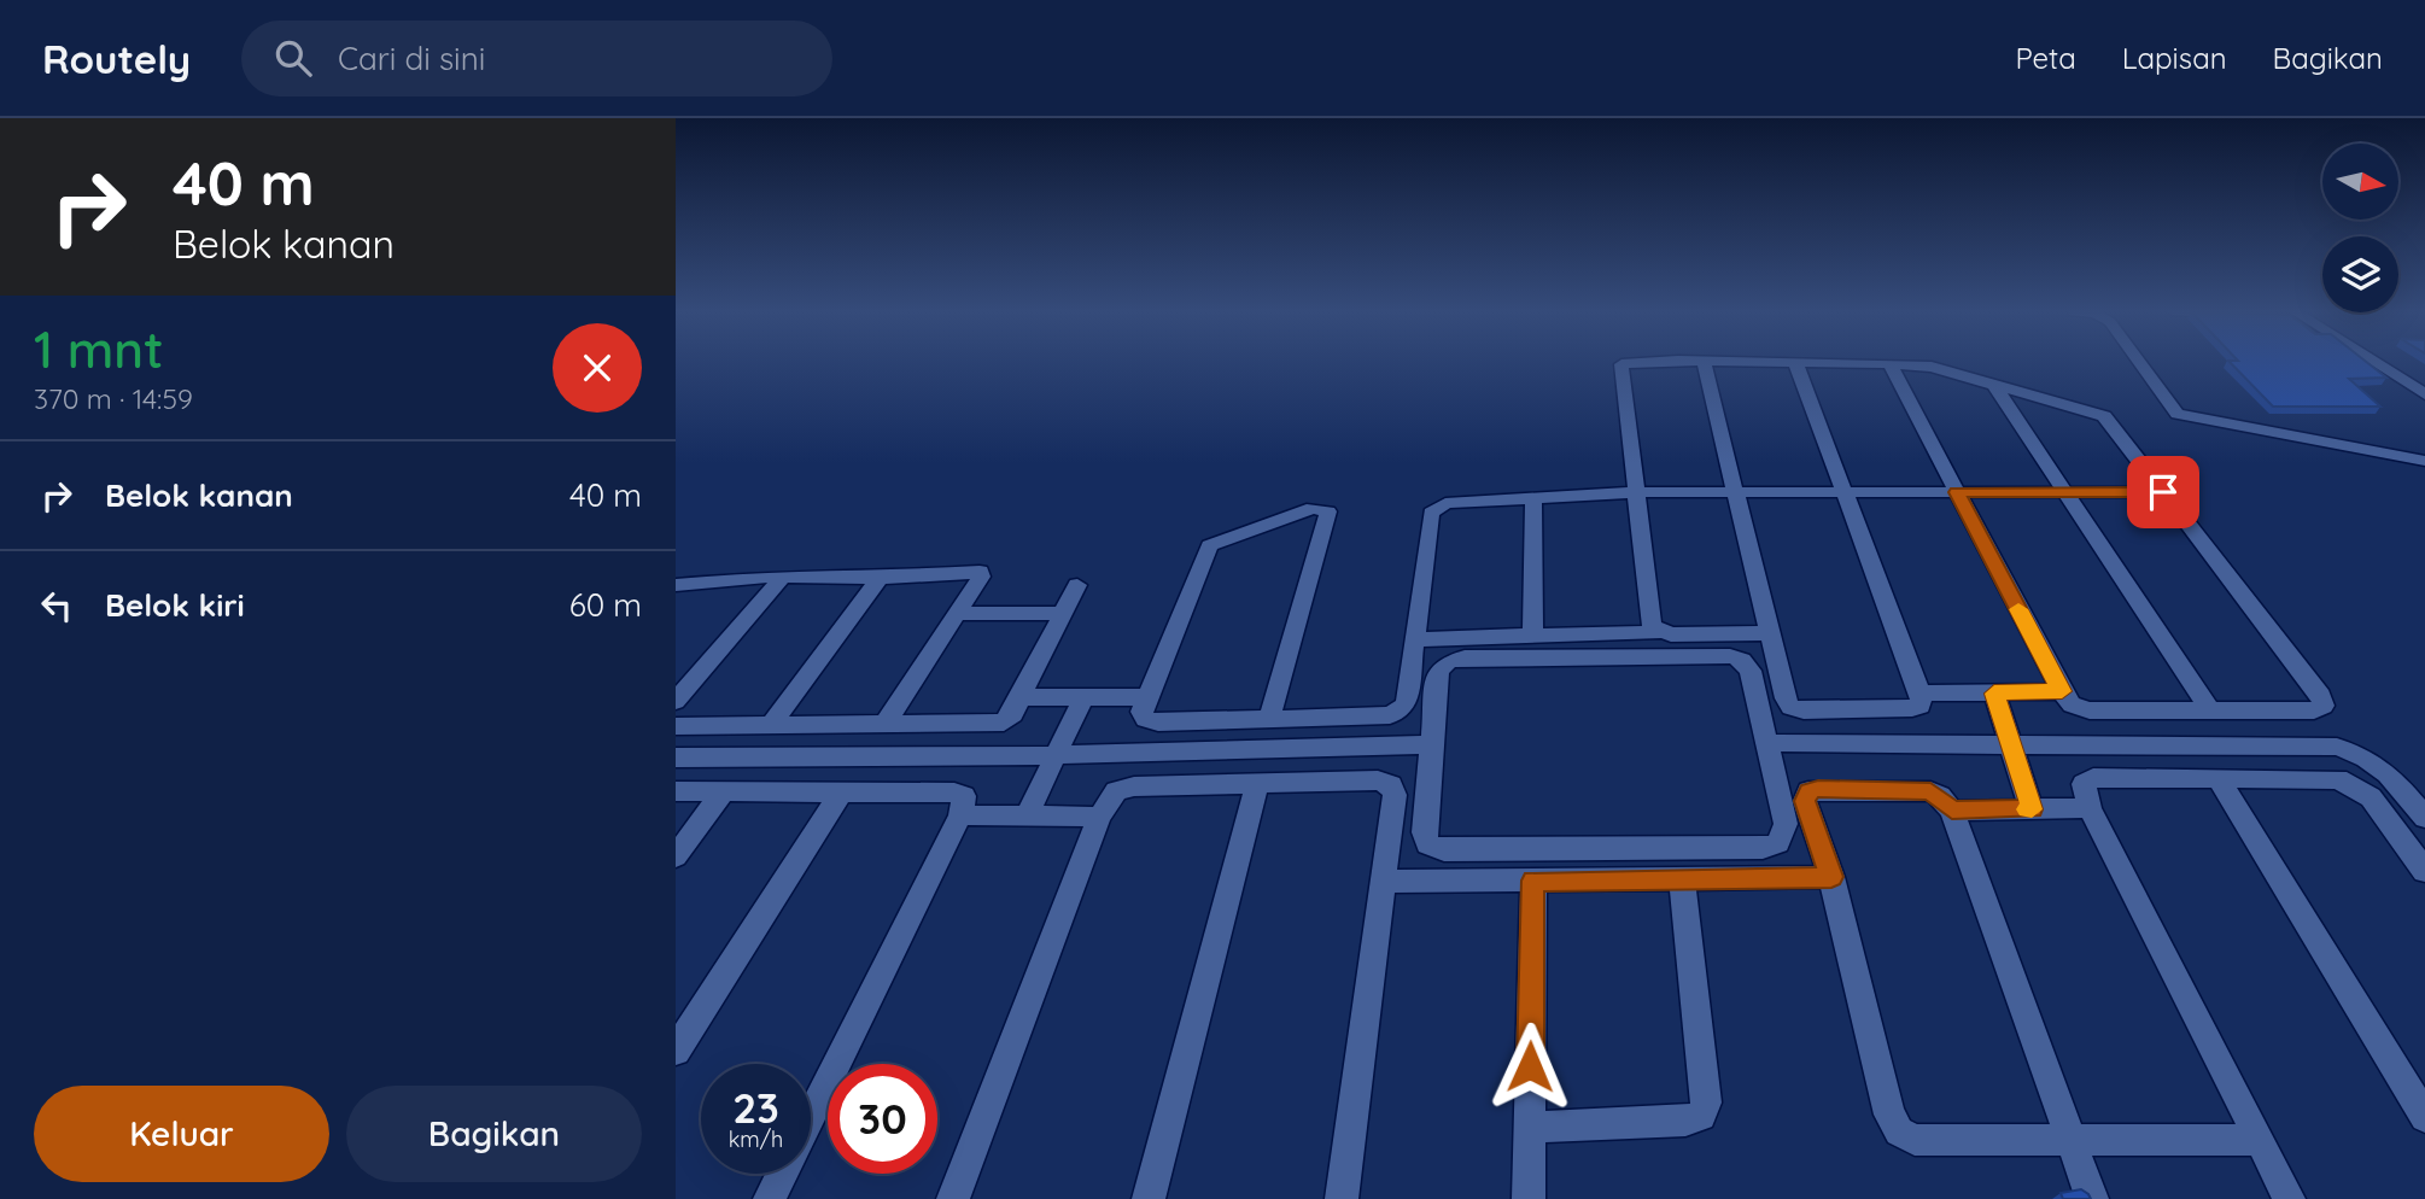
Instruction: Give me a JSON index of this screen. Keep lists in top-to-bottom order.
{
  "north": "right",
  "page": {
    "header": "Routely",
    "search": "Cari di sini",
    "nav": ["Peta", "Lapisan", "Bagikan"],
    "turn": ["40 m", "Belok kanan"],
    "heading": ["1 mnt", "370 m · 14:59"],
    "list": [
      {
        "name": "Belok kanan",
        "value": "40 m"
      },
      {
        "name": "Belok kiri",
        "value": "60 m"
      }
    ],
    "speed": "23 km/h",
    "limit": "30",
    "buttons": ["Keluar", "Bagikan"]
  }
}
